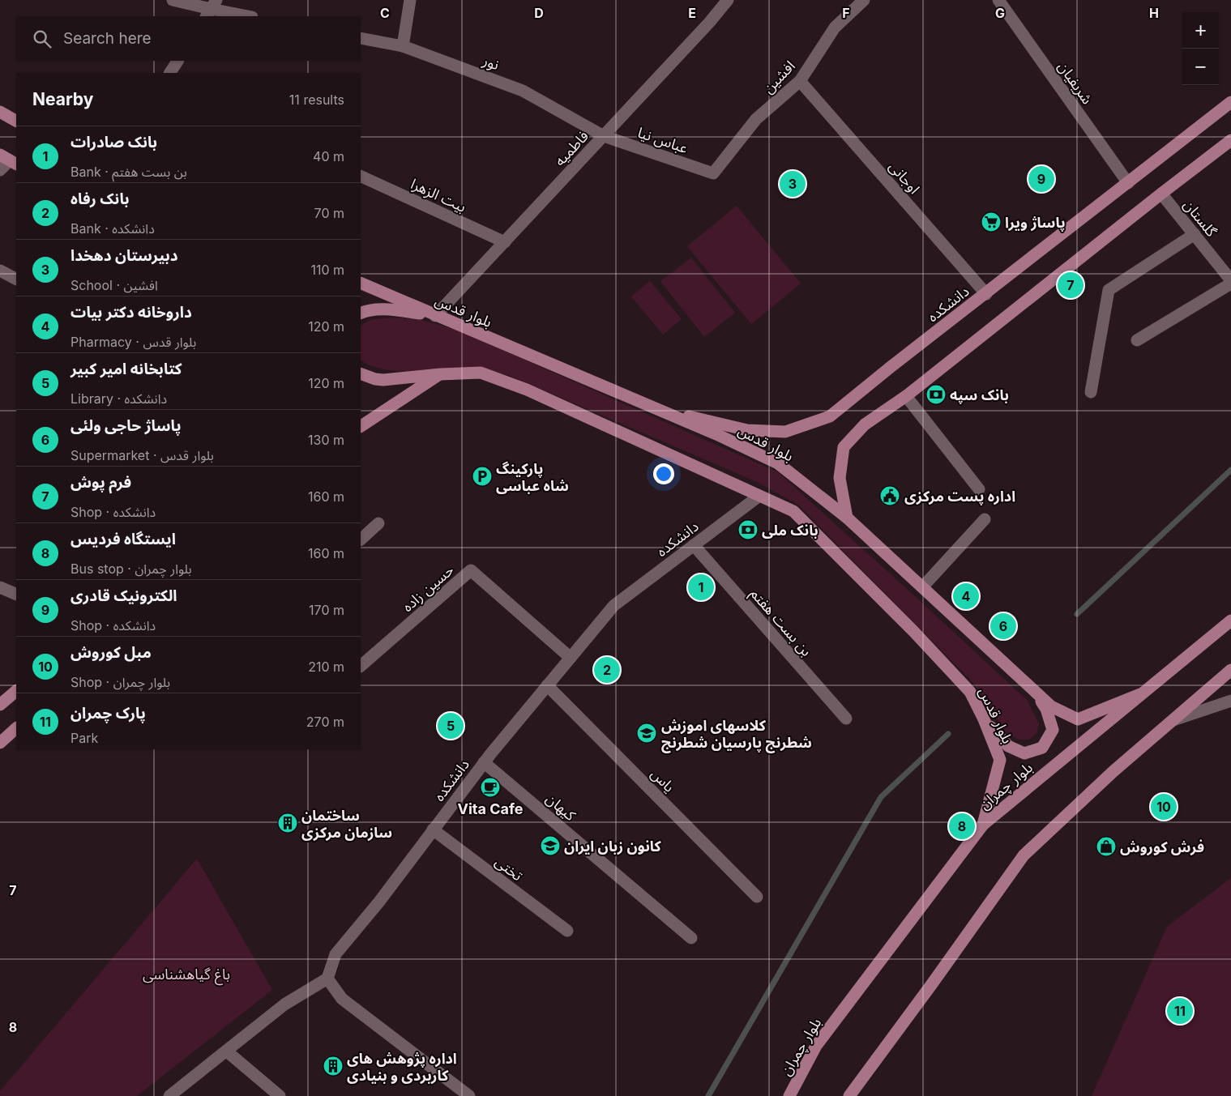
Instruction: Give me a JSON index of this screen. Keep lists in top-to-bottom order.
{
  "streets": {
    "main road": ["دانشکده", "بلوار قدس", "بلوار چمران"],
    "street": [
      "نور",
      "افشین",
      "شریفیان",
      "عباس نیا",
      "فاطمیه",
      "اوجانی",
      "بیت الزهرا",
      "گلستان",
      "حسین زاده",
      "بن بست هفتم",
      "یاس",
      "کیهان",
      "تختی"
    ]
  },
  "crossings": [
    ["نور", "عباس نیا"],
    ["نور", "فاطمیه"],
    ["افشین", "عباس نیا"],
    ["افشین", "اوجانی"],
    ["شریفیان", "دانشکده"],
    ["عباس نیا", "فاطمیه"],
    ["فاطمیه", "بیت الزهرا"],
    ["فاطمیه", "بلوار قدس"],
    ["اوجانی", "دانشکده"],
    ["دانشکده", "بلوار قدس"],
    ["دانشکده", "حسین زاده"],
    ["دانشکده", "بن بست هفتم"],
    ["دانشکده", "یاس"],
    ["دانشکده", "کیهان"],
    ["دانشکده", "تختی"],
    ["بلوار قدس", "بلوار چمران"]
  ],
  "parks": ["باغ گیاهشناسی"],
  "places": {
    "supermarket": ["پاساژ ویرا"],
    "bank": ["بانک سپه", "بانک ملی"],
    "parking": ["پارکینگ شاه عباسی"],
    "public building": ["اداره پست مرکزی"],
    "school or university": ["کلاسهای اموزش شطرنج پارسیان شطرنج", "کانون زبان ایران"],
    "cafe": ["Vita Cafe"],
    "building": ["ساختمان سازمان مرکزی", "اداره پژوهش های کاربردی و بنیادی"],
    "shop": ["فرش کوروش"]
  },
  "page": {
    "map_buttons": ["+", "−"],
    "search": "Search here",
    "heading": ["Nearby", "11 results"],
    "list": [
      {
        "mark": "1",
        "name": "بانک صادرات",
        "note": "Bank · بن بست هفتم",
        "value": "40 m"
      },
      {
        "mark": "2",
        "name": "بانک رفاه",
        "note": "Bank · دانشکده",
        "value": "70 m"
      },
      {
        "mark": "3",
        "name": "دبیرستان دهخدا",
        "note": "School · افشین",
        "value": "110 m"
      },
      {
        "mark": "4",
        "name": "داروخانه دکتر بیات",
        "note": "Pharmacy · بلوار قدس",
        "value": "120 m"
      },
      {
        "mark": "5",
        "name": "کتابخانه امیر کبیر",
        "note": "Library · دانشکده",
        "value": "120 m"
      },
      {
        "mark": "6",
        "name": "پاساژ حاجی ولئی",
        "note": "Supermarket · بلوار قدس",
        "value": "130 m"
      },
      {
        "mark": "7",
        "name": "فرم پوش",
        "note": "Shop · دانشکده",
        "value": "160 m"
      },
      {
        "mark": "8",
        "name": "ایستگاه فردیس",
        "note": "Bus stop · بلوار چمران",
        "value": "160 m"
      },
      {
        "mark": "9",
        "name": "الکترونیک قادری",
        "note": "Shop · دانشکده",
        "value": "170 m"
      },
      {
        "mark": "10",
        "name": "مبل کوروش",
        "note": "Shop · بلوار چمران",
        "value": "210 m"
      },
      {
        "mark": "11",
        "name": "پارک چمران",
        "note": "Park",
        "value": "270 m"
      }
    ],
    "pins": [
      "9",
      "3",
      "7",
      "1",
      "4",
      "6",
      "2",
      "5",
      "10",
      "8",
      "11"
    ]
  },
  "grid": {
    "columns": [
      "C",
      "D",
      "E",
      "F",
      "G",
      "H"
    ],
    "rows": ["7", "8"]
  }
}
